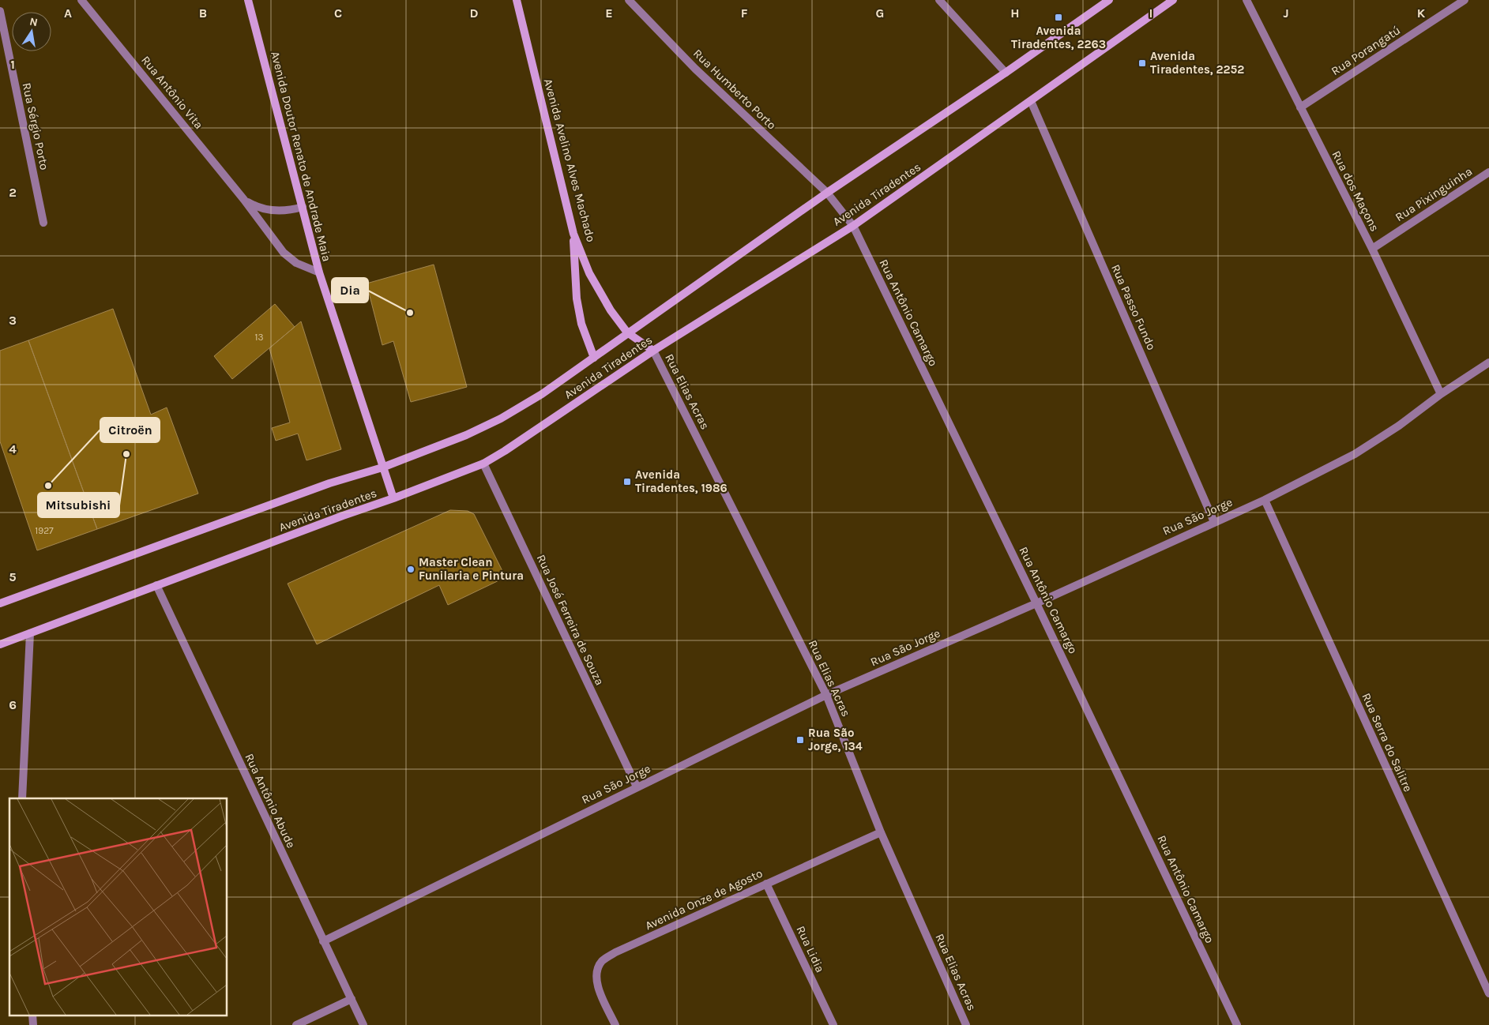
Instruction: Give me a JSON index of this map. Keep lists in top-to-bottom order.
{
  "streets": {
    "main road": ["Avenida Doutor Renato de Andrade Maia", "Avenida Avelino Alves Machado", "Avenida Tiradentes"],
    "street": [
      "Rua Porangatú",
      "Rua Humberto Porto",
      "Rua Antônio Vita",
      "Rua Sérgio Porto",
      "Rua dos Maçons",
      "Rua Pixinguinha",
      "Rua Passo Fundo",
      "Rua Antônio Camargo",
      "Rua Elias Acras",
      "Rua São Jorge",
      "Rua José Ferreira de Souza",
      "Rua Serra do Salitre",
      "Rua Antônio Abude",
      "Avenida Onze de Agosto",
      "Rua Lidia"
    ]
  },
  "crossings": [
    ["Rua Porangatú", "Rua dos Maçons"],
    ["Rua Humberto Porto", "Avenida Tiradentes"],
    ["Rua Humberto Porto", "Rua Antônio Camargo"],
    ["Rua Antônio Vita", "Avenida Doutor Renato de Andrade Maia"],
    ["Avenida Doutor Renato de Andrade Maia", "Avenida Tiradentes"],
    ["Avenida Avelino Alves Machado", "Avenida Tiradentes"],
    ["Avenida Avelino Alves Machado", "Rua Elias Acras"],
    ["Rua dos Maçons", "Rua Pixinguinha"],
    ["Rua dos Maçons", "Rua São Jorge"],
    ["Avenida Tiradentes", "Rua Passo Fundo"],
    ["Avenida Tiradentes", "Rua Antônio Camargo"],
    ["Avenida Tiradentes", "Rua Elias Acras"],
    ["Avenida Tiradentes", "Rua José Ferreira de Souza"],
    ["Avenida Tiradentes", "Rua Antônio Abude"],
    ["Rua Passo Fundo", "Rua São Jorge"],
    ["Rua Antônio Camargo", "Rua São Jorge"],
    ["Rua Elias Acras", "Rua São Jorge"],
    ["Rua Elias Acras", "Avenida Onze de Agosto"],
    ["Rua São Jorge", "Rua José Ferreira de Souza"],
    ["Rua São Jorge", "Rua Serra do Salitre"],
    ["Rua São Jorge", "Rua Antônio Abude"],
    ["Avenida Onze de Agosto", "Rua Lidia"]
  ],
  "places": {
    "transit": [
      "Avenida Tiradentes, 2263",
      "Avenida Tiradentes, 2252",
      "Avenida Tiradentes, 1986",
      "Rua São Jorge, 134"
    ],
    "other": [
      "Dia",
      "Mitsubishi",
      "Citroën",
      "Master Clean Funilaria e Pintura"
    ]
  },
  "house_numbers": ["13", "1927"],
  "north": "top",
  "grid": {
    "columns": [
      "A",
      "B",
      "C",
      "D",
      "E",
      "F",
      "G",
      "H",
      "I",
      "J",
      "K"
    ],
    "rows": [
      "1",
      "2",
      "3",
      "4",
      "5",
      "6"
    ]
  }
}
